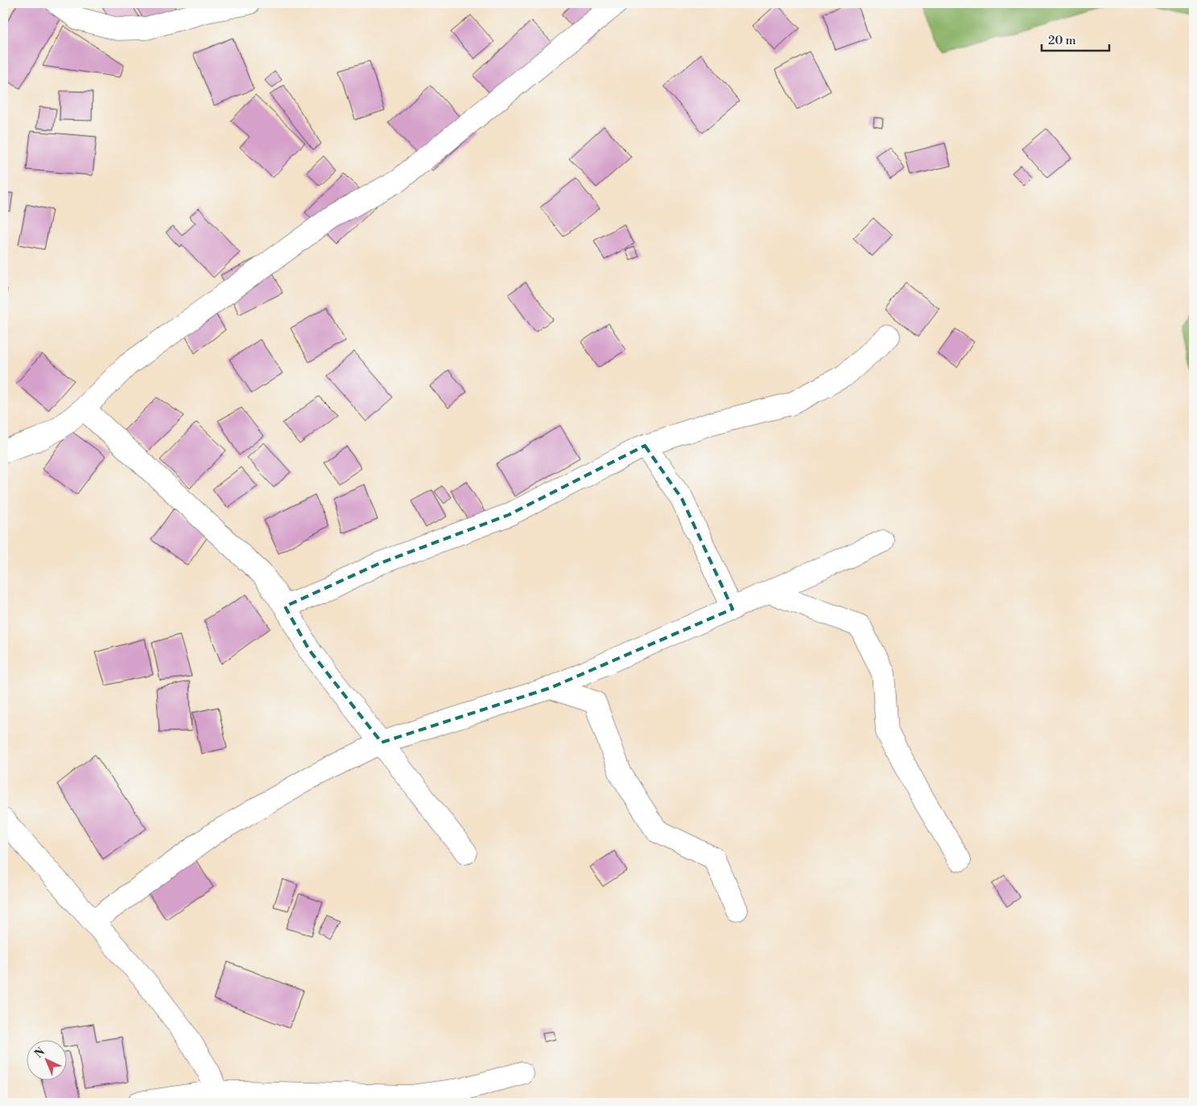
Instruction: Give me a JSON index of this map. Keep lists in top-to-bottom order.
{
  "scale_bar": "20 m",
  "north": "top left"
}
